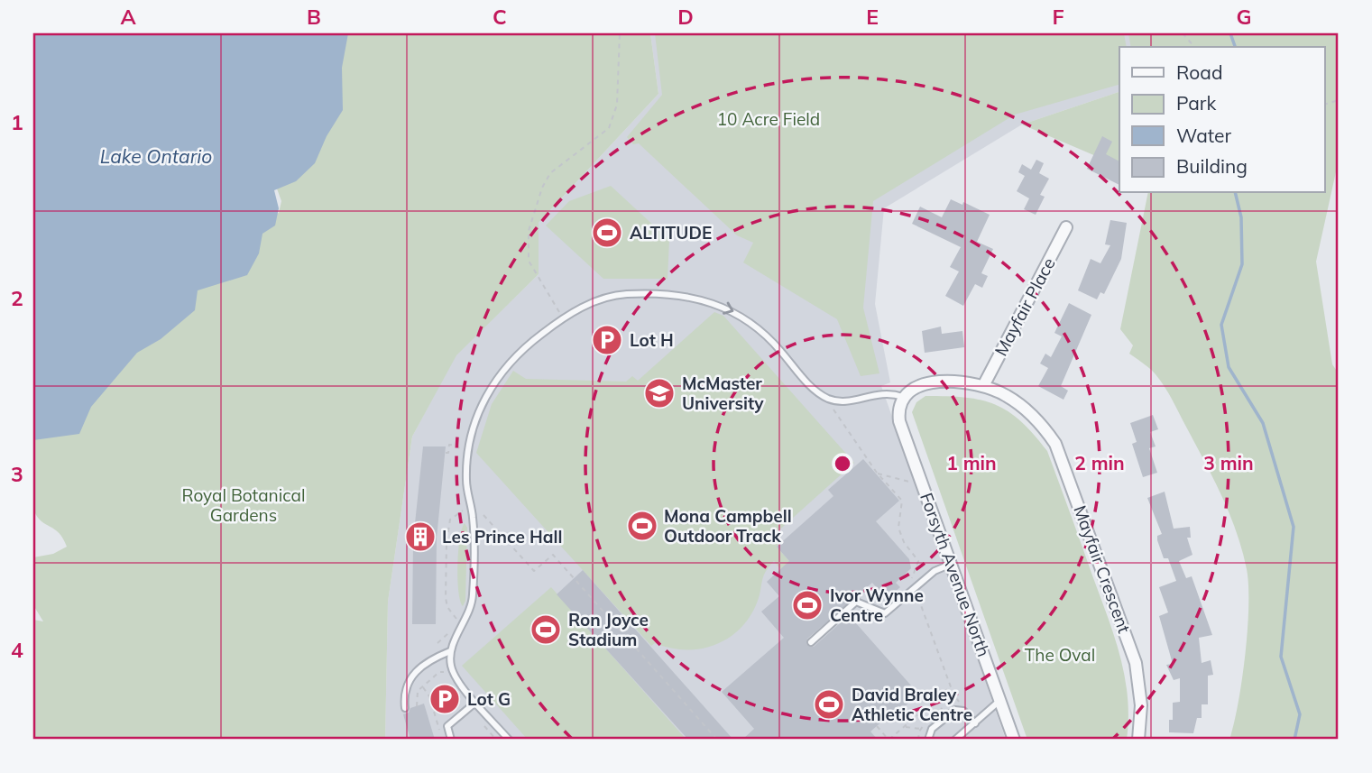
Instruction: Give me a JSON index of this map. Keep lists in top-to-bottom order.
{
  "streets": {
    "street": ["Mayfair Place", "Mayfair Crescent", "Forsyth Avenue North"]
  },
  "crossings": [
    ["Mayfair Place", "Mayfair Crescent"],
    ["Mayfair Crescent", "Forsyth Avenue North"]
  ],
  "water": ["Lake Ontario"],
  "parks": ["10 Acre Field", "Royal Botanical Gardens", "The Oval"],
  "places": {
    "sports": [
      "ALTITUDE",
      "Mona Campbell Outdoor Track",
      "Ivor Wynne Centre",
      "Ron Joyce Stadium",
      "David Braley Athletic Centre"
    ],
    "parking": ["Lot H", "Lot G"],
    "school or university": ["McMaster University"],
    "building": ["Les Prince Hall"]
  },
  "legend": [
    "Road",
    "Park",
    "Water",
    "Building"
  ],
  "grid": {
    "columns": [
      "A",
      "B",
      "C",
      "D",
      "E",
      "F",
      "G"
    ],
    "rows": [
      "1",
      "2",
      "3",
      "4"
    ]
  },
  "rings": ["1 min", "2 min", "3 min"]
}
